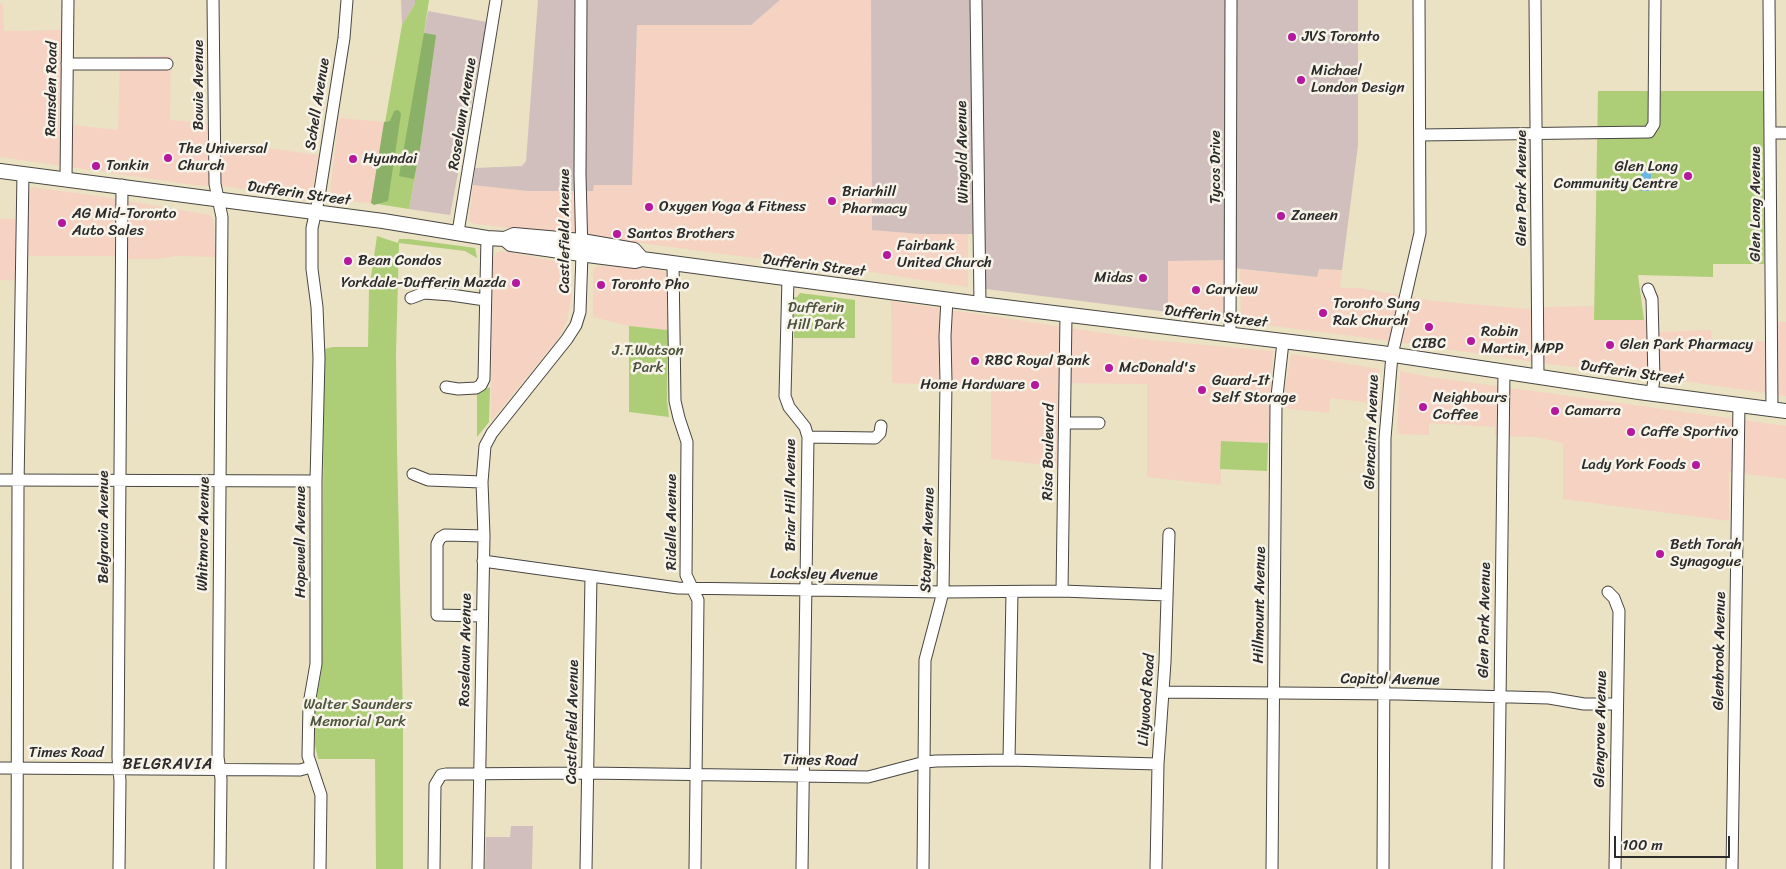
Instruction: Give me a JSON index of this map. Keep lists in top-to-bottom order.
{
  "streets": {
    "main road": ["Dufferin Street"],
    "street": [
      "Bowie Avenue",
      "Ramsden Road",
      "Schell Avenue",
      "Roselawn Avenue",
      "Wingold Avenue",
      "Tycos Drive",
      "Glen Park Avenue",
      "Glen Long Avenue",
      "Castlefield Avenue",
      "Glencairn Avenue",
      "Risa Boulevard",
      "Briar Hill Avenue",
      "Ridelle Avenue",
      "Belgravia Avenue",
      "Whitmore Avenue",
      "Stayner Avenue",
      "Hopewell Avenue",
      "Locksley Avenue",
      "Hillmount Avenue",
      "Glenbrook Avenue",
      "Capitol Avenue",
      "Lilywood Road",
      "Glengrove Avenue",
      "Times Road"
    ]
  },
  "crossings": [
    ["Bowie Avenue", "Dufferin Street"],
    ["Bowie Avenue", "Whitmore Avenue"],
    ["Ramsden Road", "Dufferin Street"],
    ["Schell Avenue", "Dufferin Street"],
    ["Schell Avenue", "Hopewell Avenue"],
    ["Roselawn Avenue", "Dufferin Street"],
    ["Roselawn Avenue", "Castlefield Avenue"],
    ["Roselawn Avenue", "Locksley Avenue"],
    ["Roselawn Avenue", "Times Road"],
    ["Wingold Avenue", "Dufferin Street"],
    ["Tycos Drive", "Dufferin Street"],
    ["Glen Park Avenue", "Dufferin Street"],
    ["Glen Park Avenue", "Capitol Avenue"],
    ["Dufferin Street", "Glen Long Avenue"],
    ["Dufferin Street", "Castlefield Avenue"],
    ["Dufferin Street", "Glencairn Avenue"],
    ["Dufferin Street", "Risa Boulevard"],
    ["Dufferin Street", "Briar Hill Avenue"],
    ["Dufferin Street", "Ridelle Avenue"],
    ["Dufferin Street", "Belgravia Avenue"],
    ["Dufferin Street", "Whitmore Avenue"],
    ["Dufferin Street", "Stayner Avenue"],
    ["Dufferin Street", "Hopewell Avenue"],
    ["Dufferin Street", "Hillmount Avenue"],
    ["Dufferin Street", "Glenbrook Avenue"],
    ["Castlefield Avenue", "Locksley Avenue"],
    ["Castlefield Avenue", "Times Road"],
    ["Glencairn Avenue", "Capitol Avenue"],
    ["Risa Boulevard", "Locksley Avenue"],
    ["Briar Hill Avenue", "Locksley Avenue"],
    ["Briar Hill Avenue", "Times Road"],
    ["Ridelle Avenue", "Locksley Avenue"],
    ["Ridelle Avenue", "Times Road"],
    ["Belgravia Avenue", "Times Road"],
    ["Whitmore Avenue", "Times Road"],
    ["Stayner Avenue", "Locksley Avenue"],
    ["Stayner Avenue", "Times Road"],
    ["Hopewell Avenue", "Times Road"],
    ["Locksley Avenue", "Lilywood Road"],
    ["Hillmount Avenue", "Capitol Avenue"],
    ["Capitol Avenue", "Lilywood Road"],
    ["Capitol Avenue", "Glengrove Avenue"],
    ["Lilywood Road", "Times Road"]
  ],
  "districts": ["BELGRAVIA"],
  "parks": ["Dufferin Hill Park", "J.T.Watson Park", "Walter Saunders Memorial Park"],
  "places": [
    "JVS Toronto",
    "Michael London Design",
    "The Universal Church",
    "Hyundai",
    "Tonkin",
    "Glen Long Community Centre",
    "Briarhill Pharmacy",
    "Oxygen Yoga & Fitness",
    "Zaneen",
    "AG Mid-Toronto Auto Sales",
    "Santos Brothers",
    "Fairbank United Church",
    "Bean Condos",
    "Midas",
    "Yorkdale-Dufferin Mazda",
    "Toronto Pho",
    "Carview",
    "Toronto Sung Rak Church",
    "CIBC",
    "Robin Martin, MPP",
    "Glen Park Pharmacy",
    "RBC Royal Bank",
    "McDonald's",
    "Home Hardware",
    "Guard-It Self Storage",
    "Neighbours Coffee",
    "Camarra",
    "Caffe Sportivo",
    "Lady York Foods",
    "Beth Torah Synagogue"
  ],
  "scale_bar": "100 m"
}
